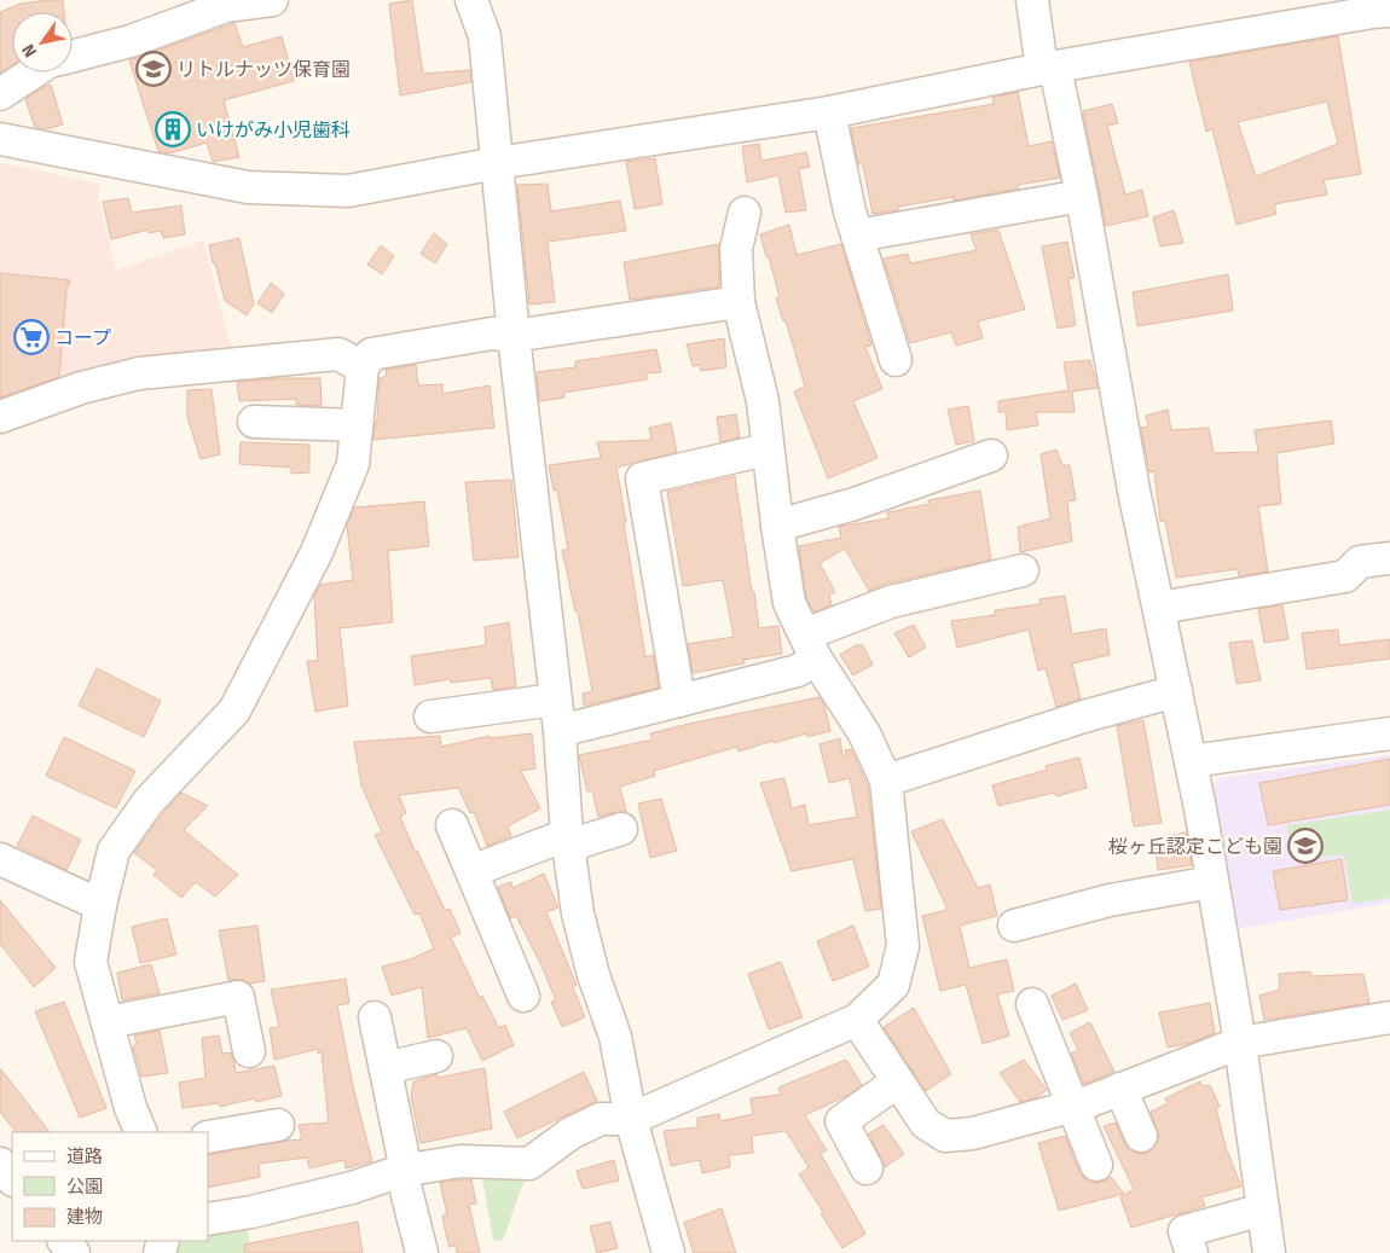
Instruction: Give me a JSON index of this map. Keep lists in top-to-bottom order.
{
  "places": {
    "school or university": ["リトルナッツ保育園", "桜ヶ丘認定こども園"],
    "building": ["いけがみ小児歯科"],
    "supermarket": ["コープ"]
  },
  "legend": ["道路", "公園", "建物"],
  "north": "bottom left"
}
